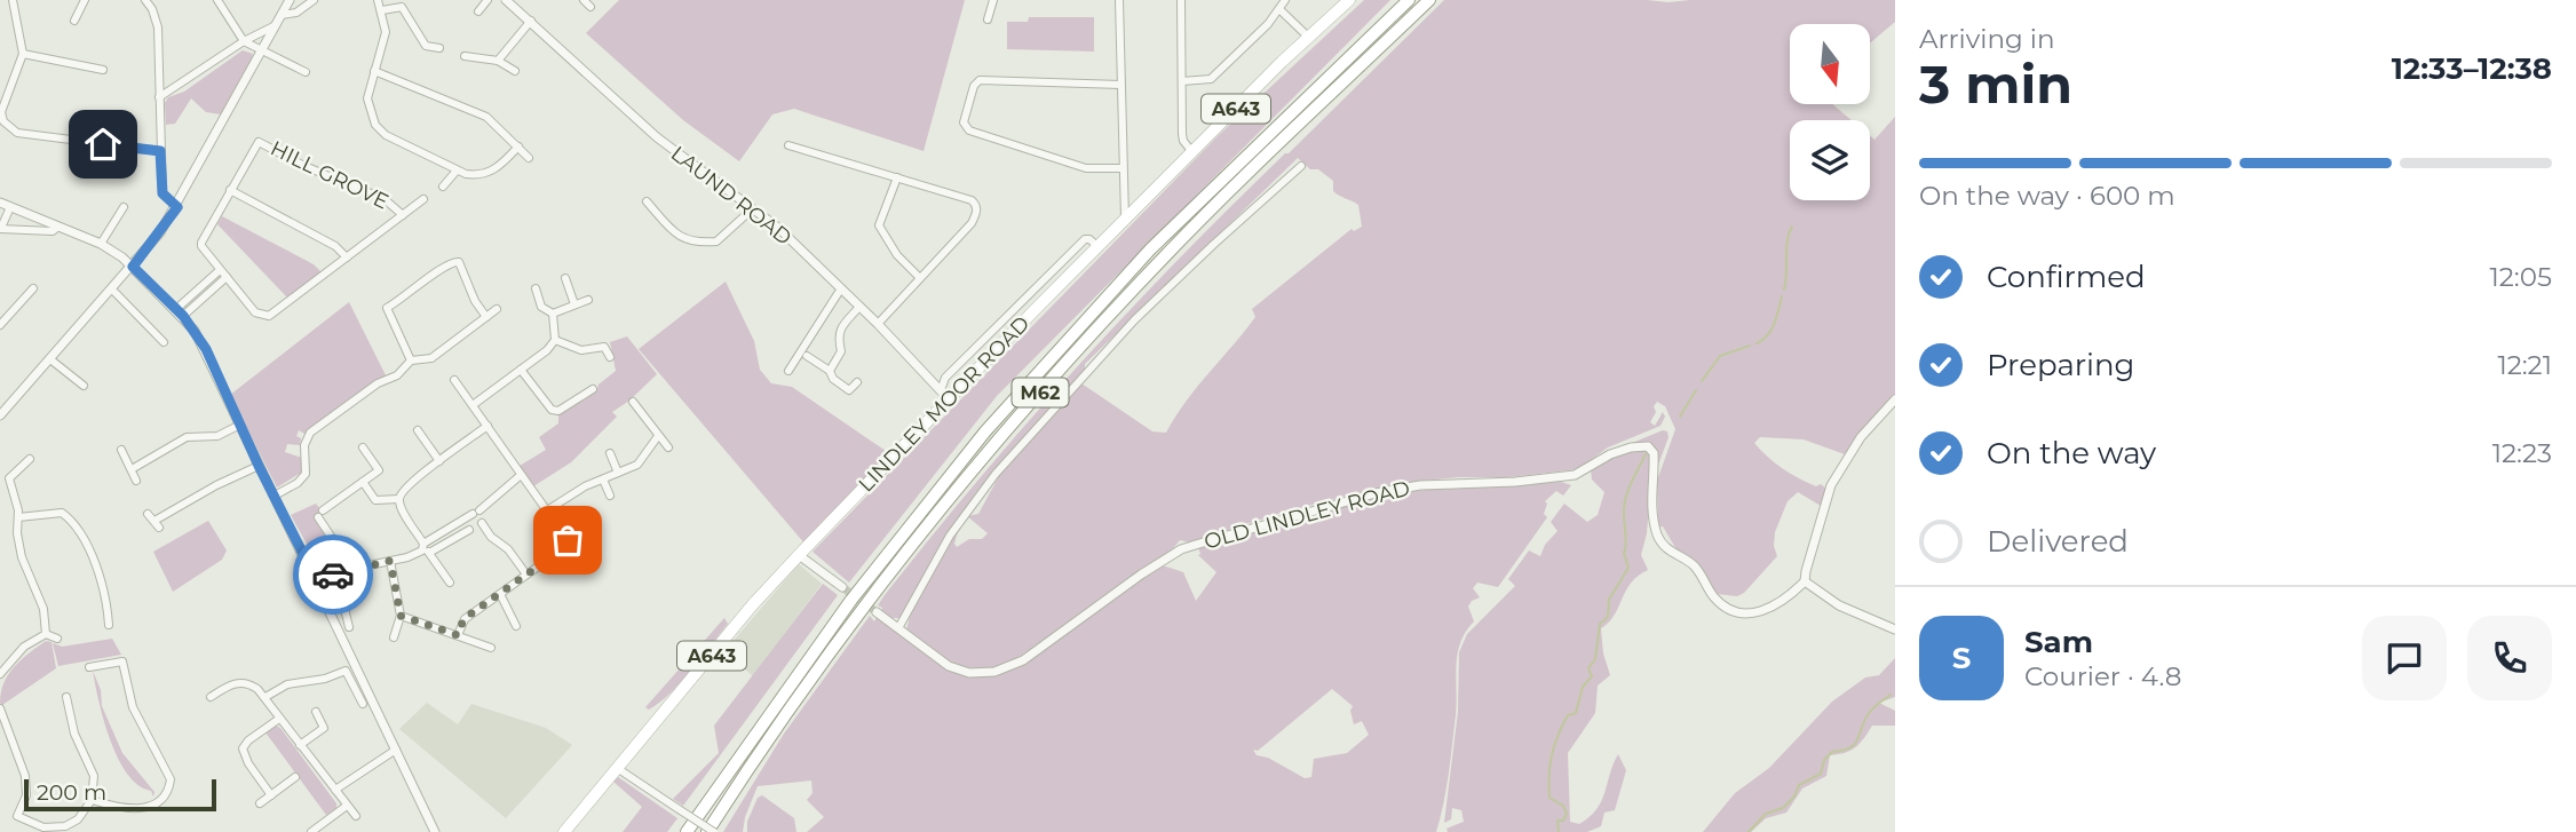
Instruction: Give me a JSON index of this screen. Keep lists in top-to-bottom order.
{
  "streets": {
    "highway": ["M62"],
    "main road": ["A643", "LINDLEY MOOR ROAD"],
    "street": ["HILL GROVE", "LAUND ROAD", "OLD LINDLEY ROAD"]
  },
  "crossings": [
    ["LAUND ROAD", "LINDLEY MOOR ROAD"]
  ],
  "scale_bar": "200 m",
  "north": "bottom",
  "page": {
    "heading": ["3 min", "Arriving in", "12:33–12:38"],
    "panel": ["Sam", "Courier · 4.8"],
    "bar": "On the way · 600 m",
    "list": [
      ["Confirmed", "12:05"],
      ["Preparing", "12:21"],
      ["On the way", "12:23"],
      "Delivered"
    ],
    "round": "S",
    "scale": "200 m"
  }
}
